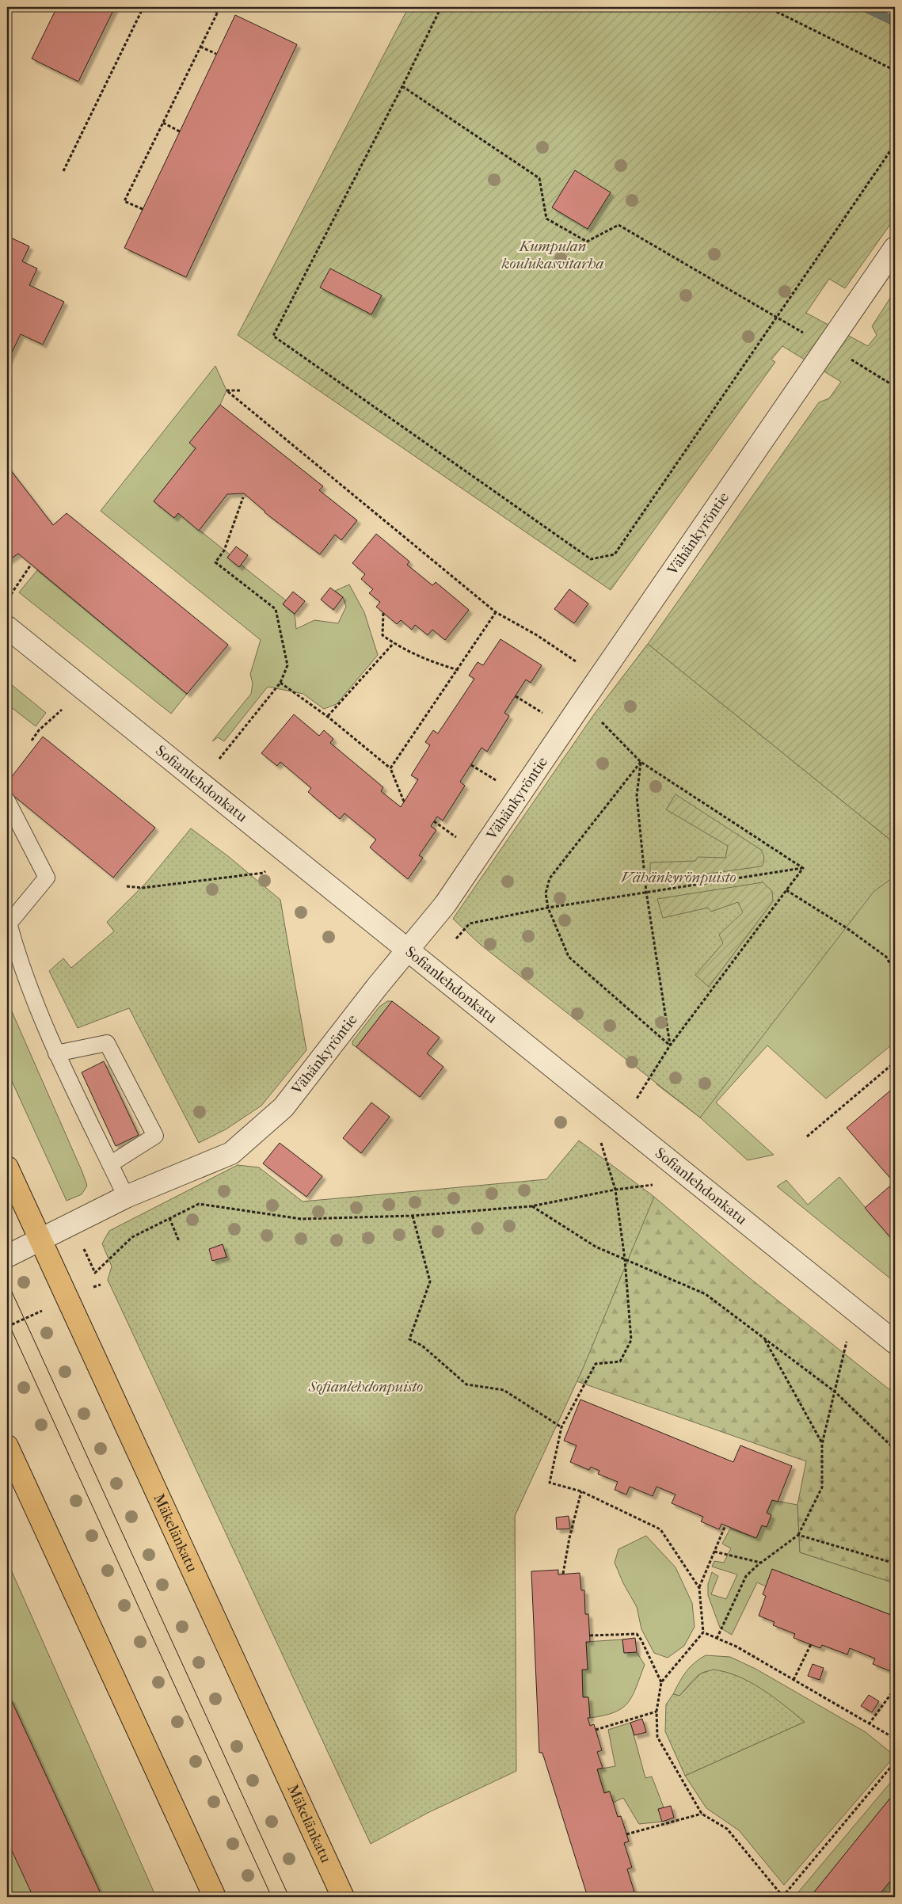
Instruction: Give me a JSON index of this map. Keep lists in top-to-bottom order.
{
  "streets": {
    "main road": ["Mäkelänkatu"],
    "street": ["Vähänkyröntie", "Sofianlehdonkatu"]
  },
  "crossings": [
    ["Vähänkyröntie", "Sofianlehdonkatu"],
    ["Vähänkyröntie", "Mäkelänkatu"]
  ],
  "parks": ["Kumpulan koulukasvitarha", "Vähänkyrönpuisto", "Sofianlehdonpuisto"]
}
